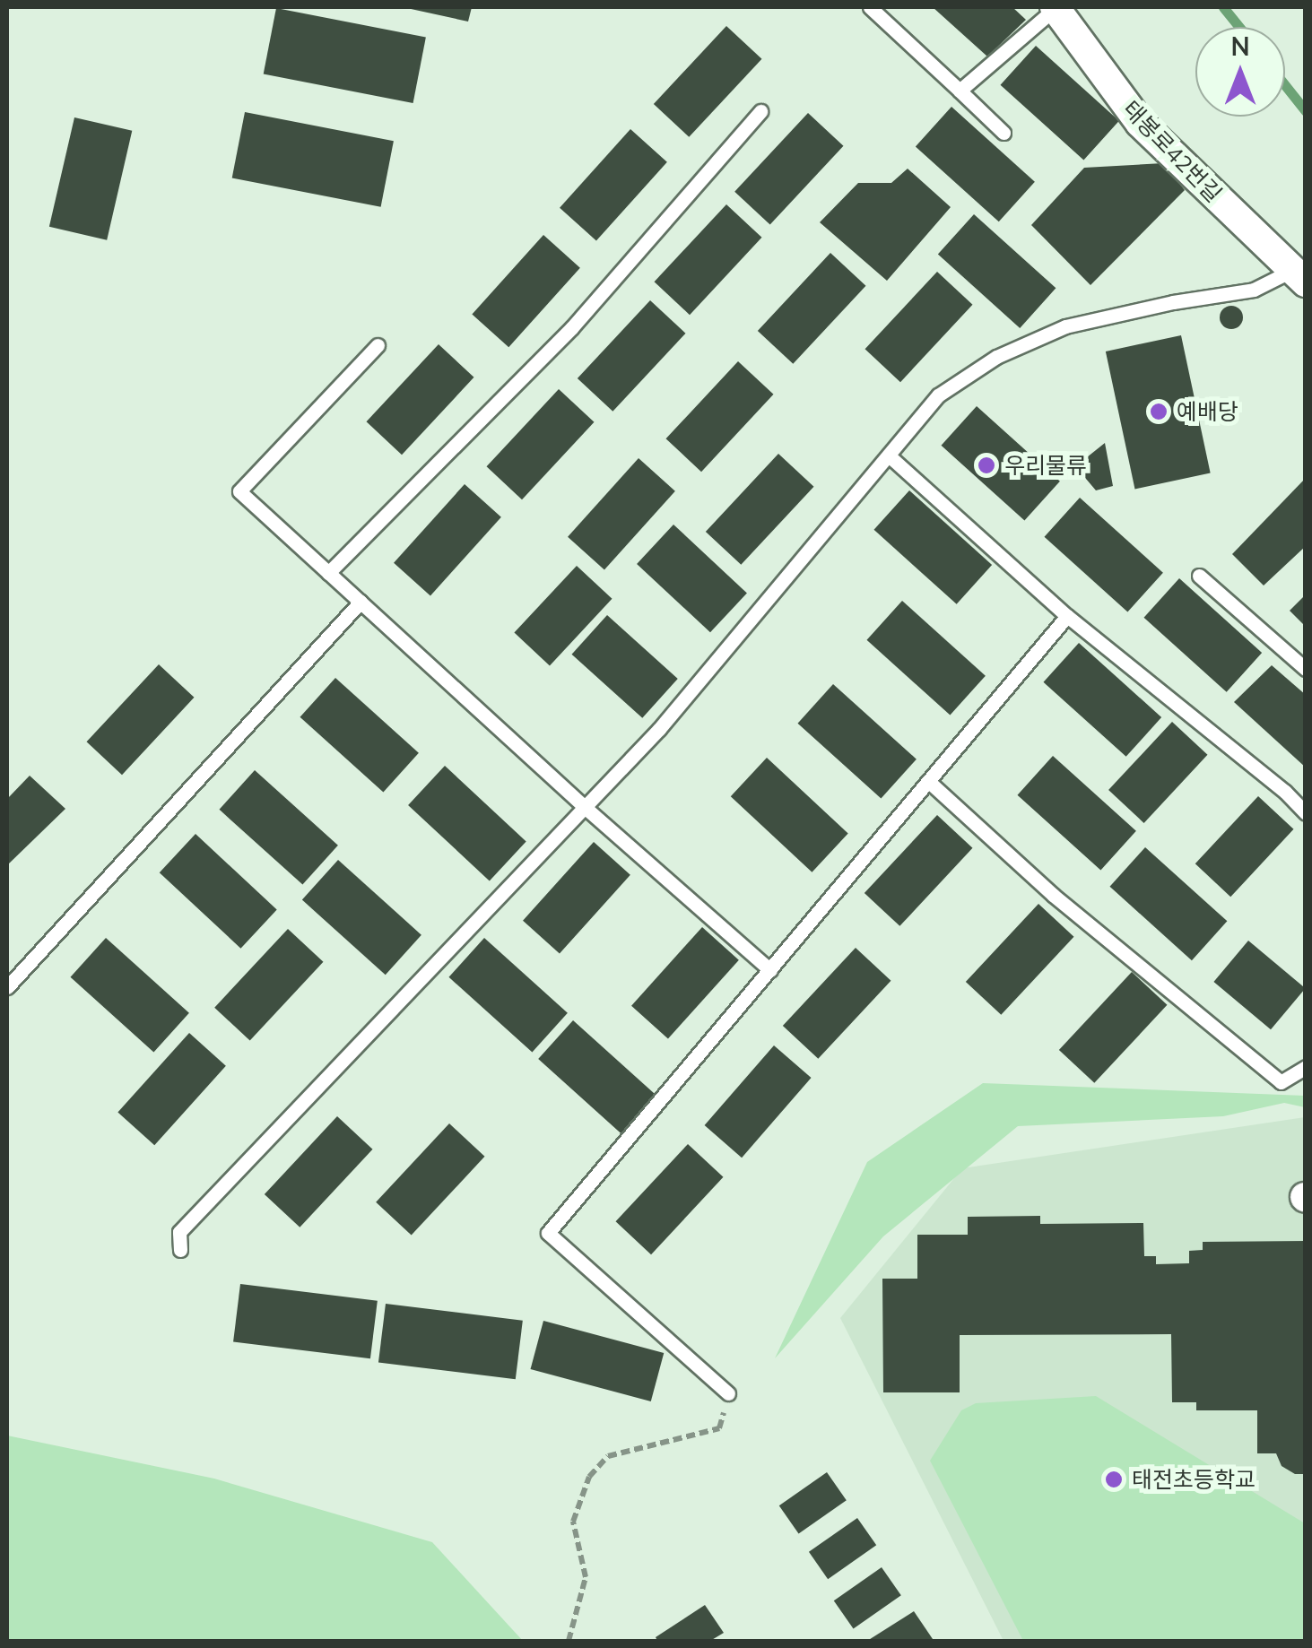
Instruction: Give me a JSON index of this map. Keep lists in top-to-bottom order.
{
  "streets": {
    "street": ["태봉로42번길"]
  },
  "places": ["예배당", "우리물류", "태전초등학교"],
  "north": "top"
}
